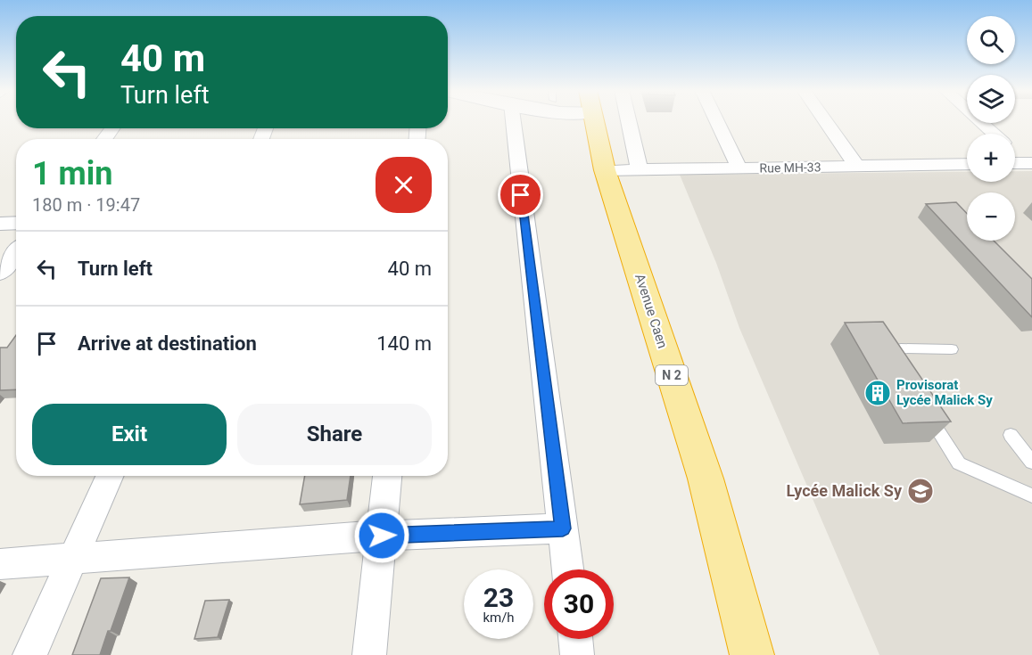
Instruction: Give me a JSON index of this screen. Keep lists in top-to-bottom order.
{
  "streets": {
    "highway": ["Avenue Caen", "N 2"],
    "street": ["Rue MH-33"]
  },
  "crossings": [
    ["Rue MH-33", "Avenue Caen"]
  ],
  "places": {
    "building": ["Provisorat Lycée Malick Sy"],
    "school or university": ["Lycée Malick Sy"]
  },
  "page": {
    "map_buttons": ["+", "−"],
    "turn": ["40 m", "Turn left"],
    "heading": ["1 min", "180 m · 19:47"],
    "list": [
      {
        "name": "Turn left",
        "value": "40 m"
      },
      {
        "name": "Arrive at destination",
        "value": "140 m"
      }
    ],
    "buttons": ["Exit", "Share"],
    "speed": "23 km/h",
    "limit": "30"
  }
}
